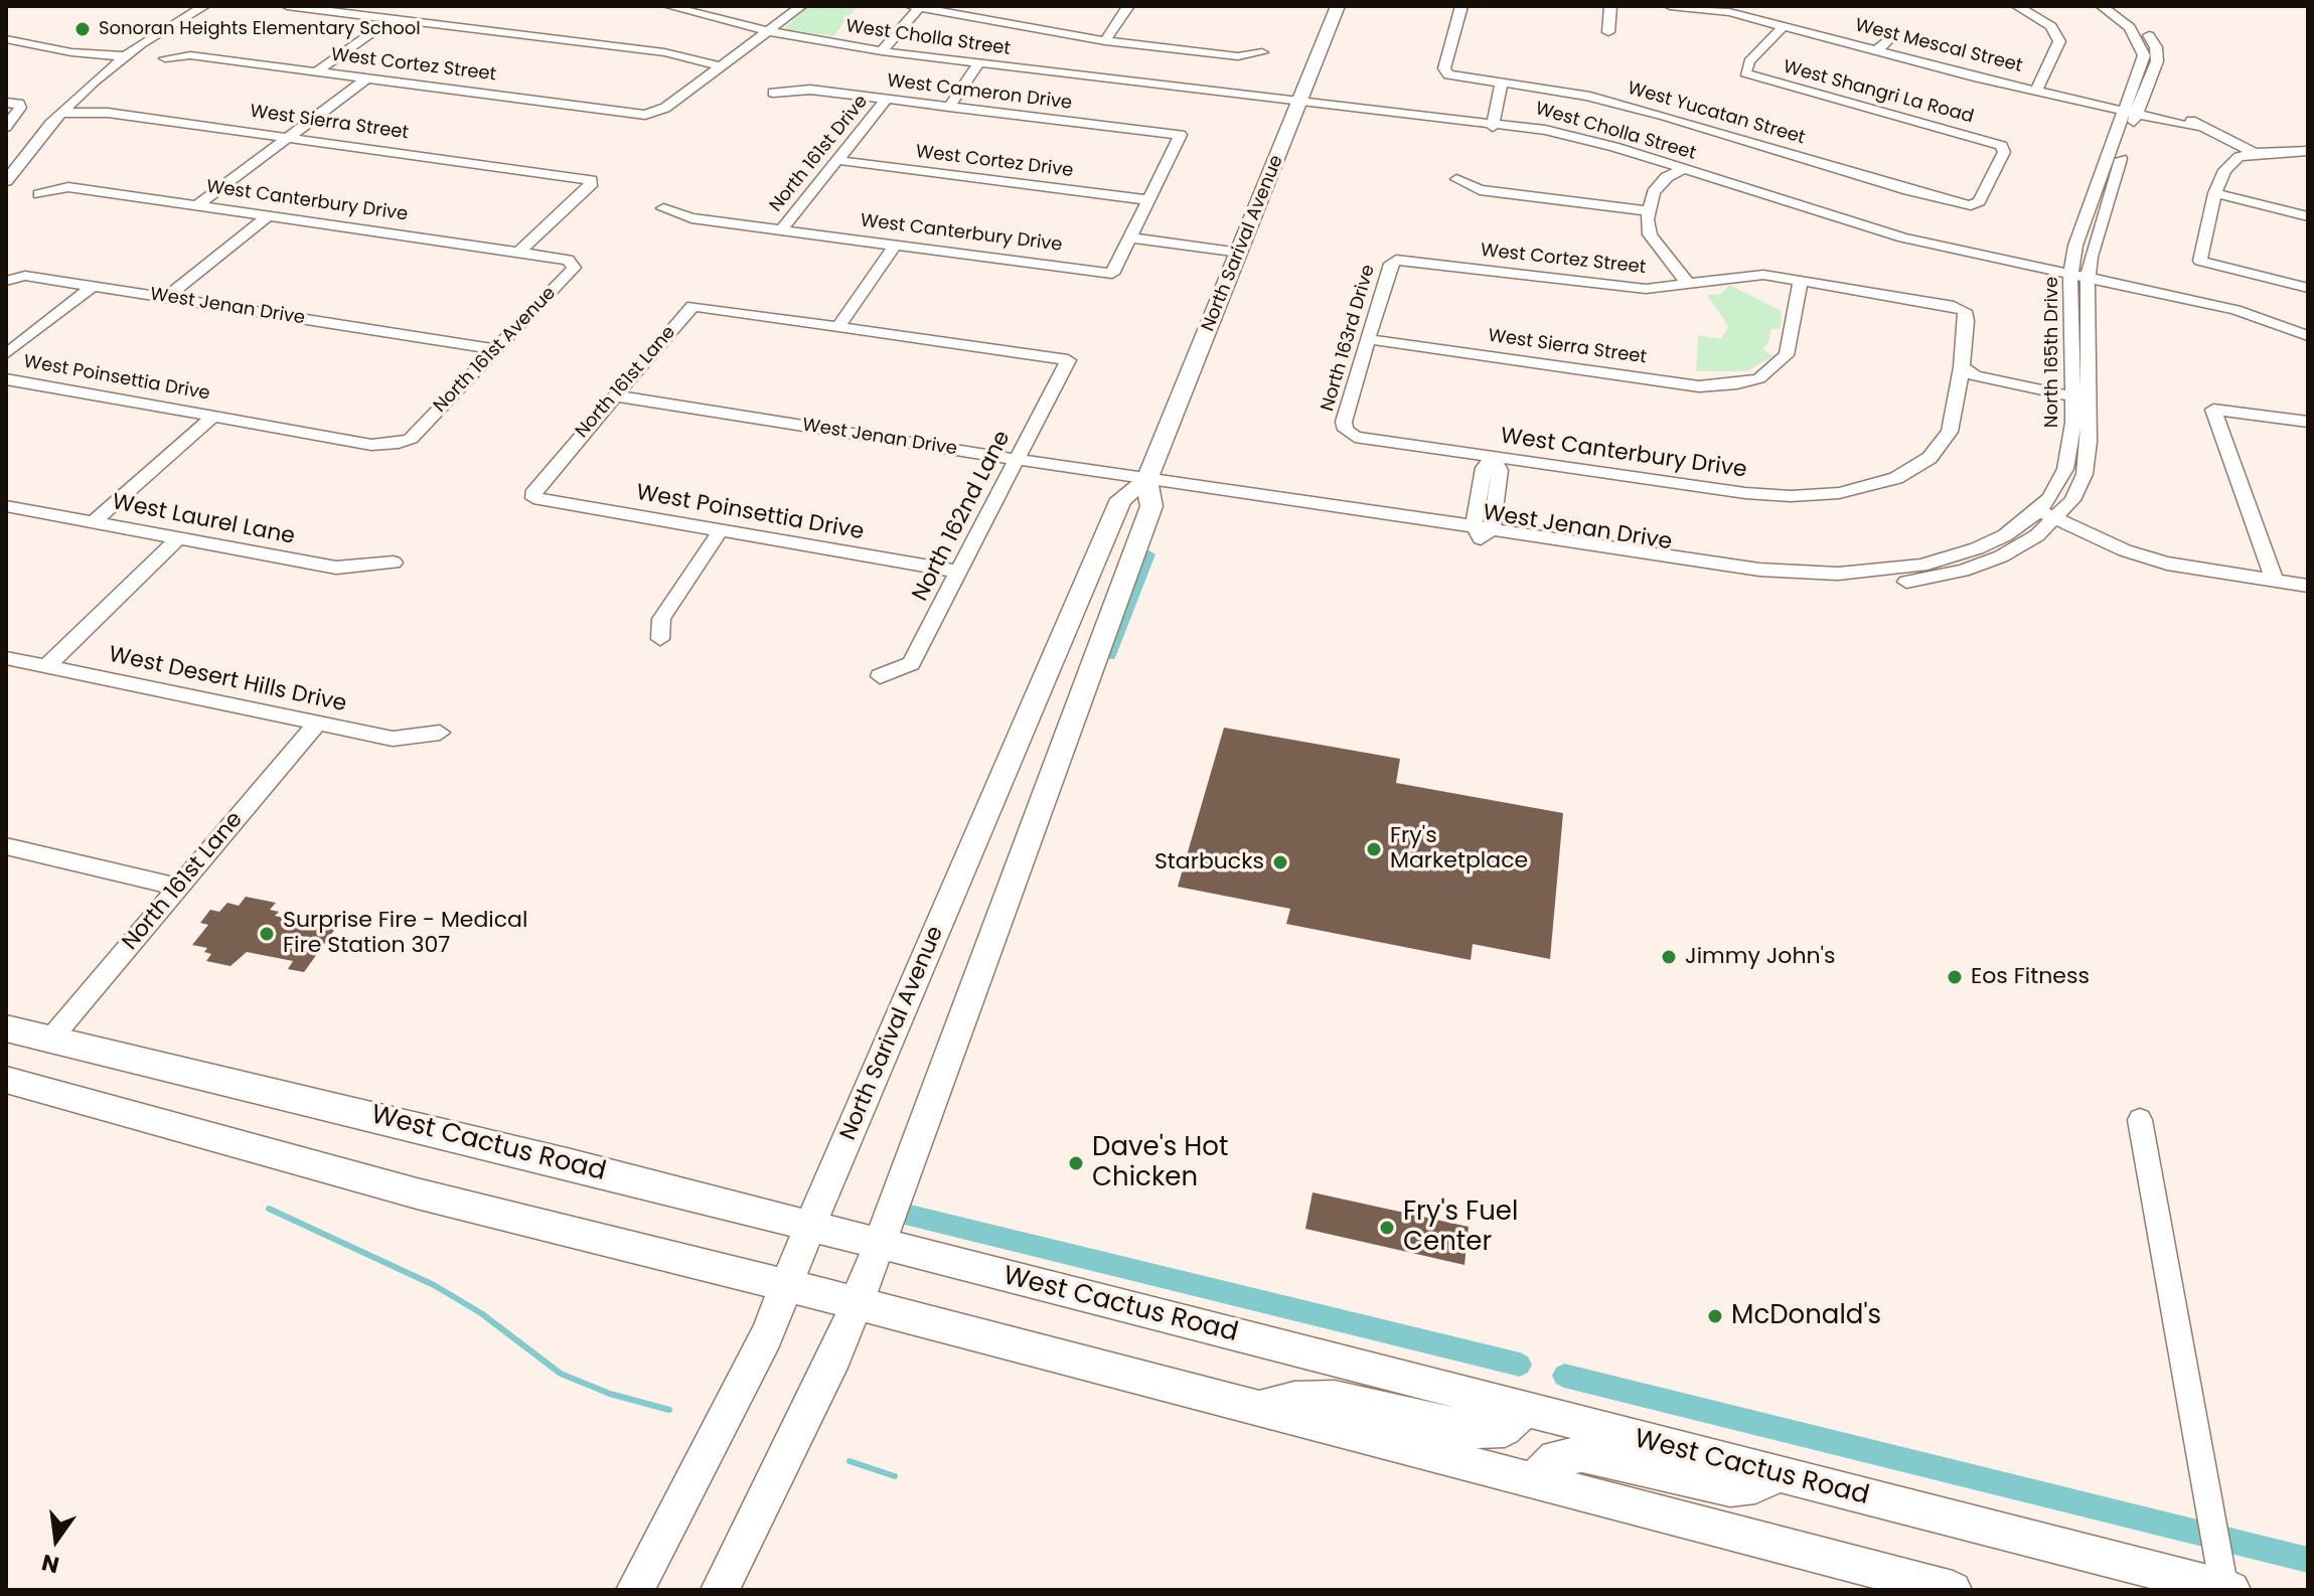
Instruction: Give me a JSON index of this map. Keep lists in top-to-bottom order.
{
  "streets": {
    "main road": ["North Sarival Avenue", "West Cactus Road"],
    "street": [
      "West Cholla Street",
      "West Mescal Street",
      "West Cortez Street",
      "West Cameron Drive",
      "West Shangri La Road",
      "West Yucatan Street",
      "West Sierra Street",
      "North 161st Drive",
      "West Cortez Drive",
      "West Canterbury Drive",
      "West Jenan Drive",
      "North 163rd Drive",
      "North 161st Avenue",
      "North 165th Drive",
      "West Poinsettia Drive",
      "North 161st Lane",
      "North 162nd Lane",
      "West Laurel Lane",
      "West Desert Hills Drive"
    ]
  },
  "crossings": [
    ["West Cholla Street", "North Sarival Avenue"],
    ["West Cholla Street", "North 165th Drive"],
    ["West Mescal Street", "West Shangri La Road"],
    ["West Mescal Street", "North 165th Drive"],
    ["West Cortez Street", "West Sierra Street"],
    ["West Cortez Street", "West Canterbury Drive"],
    ["West Cortez Street", "North 163rd Drive"],
    ["West Cameron Drive", "North 161st Drive"],
    ["West Cameron Drive", "West Cortez Drive"],
    ["West Shangri La Road", "West Yucatan Street"],
    ["West Sierra Street", "West Canterbury Drive"],
    ["West Sierra Street", "North 163rd Drive"],
    ["North 161st Drive", "West Cortez Drive"],
    ["North 161st Drive", "West Canterbury Drive"],
    ["West Canterbury Drive", "North 163rd Drive"],
    ["West Canterbury Drive", "North 161st Avenue"],
    ["North Sarival Avenue", "West Jenan Drive"],
    ["North Sarival Avenue", "West Cactus Road"],
    ["West Jenan Drive", "North 161st Avenue"],
    ["West Jenan Drive", "North 165th Drive"],
    ["West Jenan Drive", "North 161st Lane"],
    ["West Jenan Drive", "North 162nd Lane"],
    ["North 161st Avenue", "West Poinsettia Drive"],
    ["West Poinsettia Drive", "North 161st Lane"],
    ["West Poinsettia Drive", "North 162nd Lane"],
    ["North 161st Lane", "North 162nd Lane"],
    ["North 161st Lane", "West Desert Hills Drive"],
    ["North 161st Lane", "West Cactus Road"]
  ],
  "places": [
    "Sonoran Heights Elementary School",
    "Fry's Marketplace",
    "Starbucks",
    "Surprise Fire - Medical Fire Station 307",
    "Jimmy John's",
    "Eos Fitness",
    "Dave's Hot Chicken",
    "Fry's Fuel Center",
    "McDonald's"
  ],
  "north": "bottom"
}
